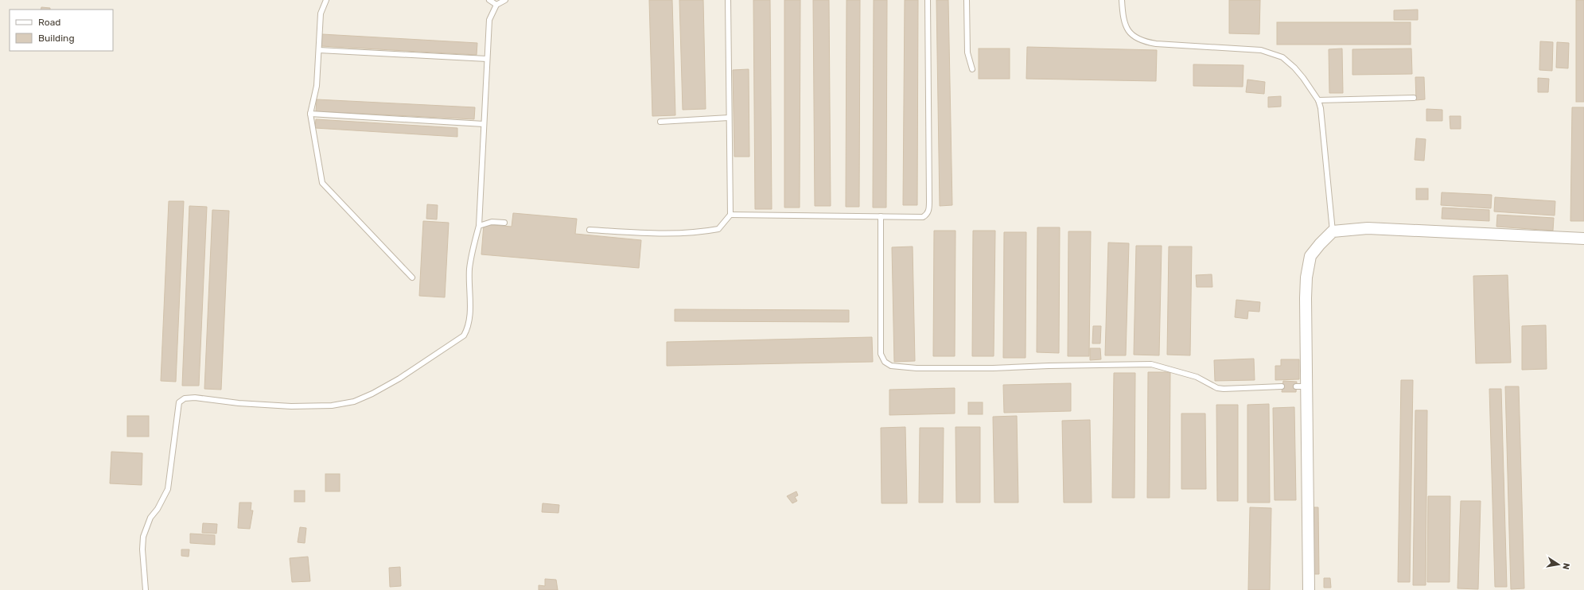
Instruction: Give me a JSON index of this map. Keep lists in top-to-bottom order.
{
  "legend": ["Road", "Building"],
  "north": "right"
}
